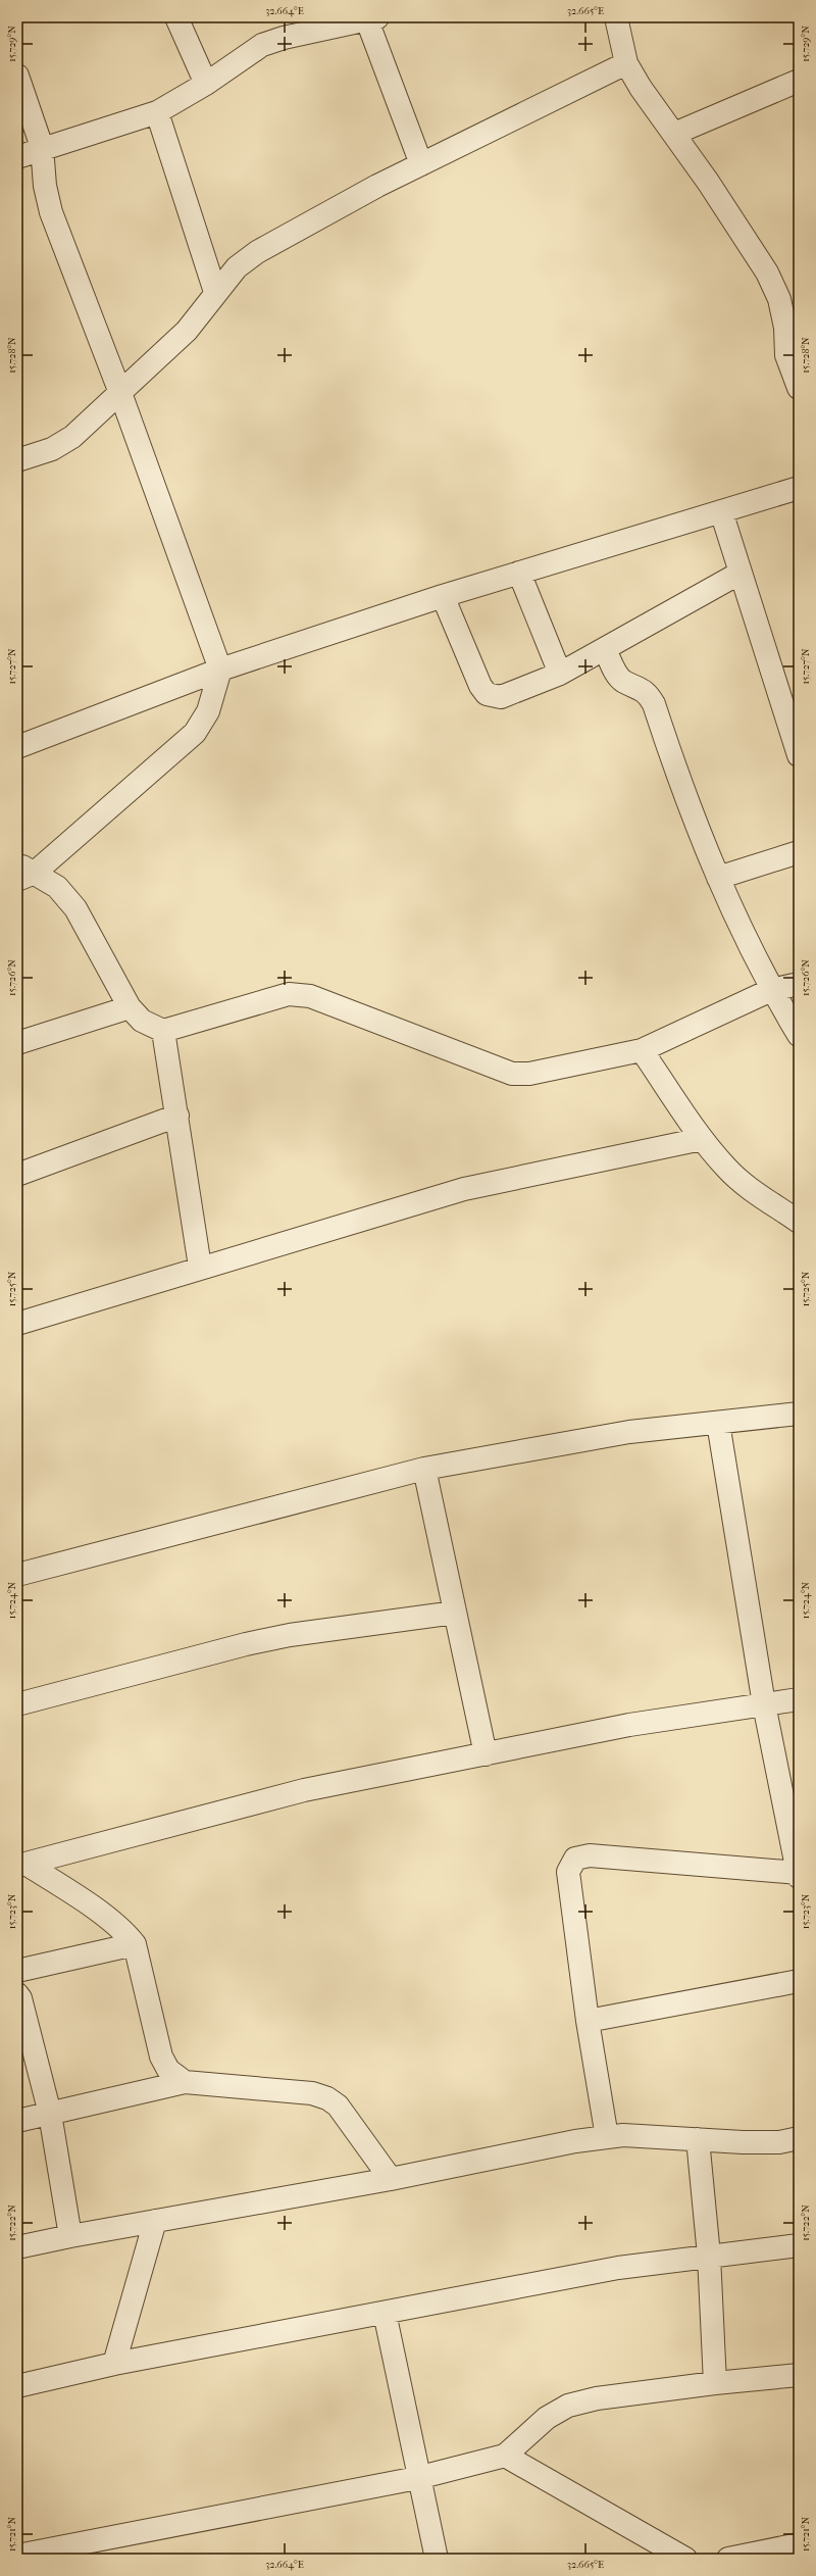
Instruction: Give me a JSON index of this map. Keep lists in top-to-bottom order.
{
  "coordinates": [
    "32.664°E",
    "32.665°E",
    "15.729°N",
    "15.728°N",
    "15.727°N",
    "15.726°N",
    "15.725°N",
    "15.724°N",
    "15.723°N",
    "15.722°N",
    "15.721°N"
  ]
}
